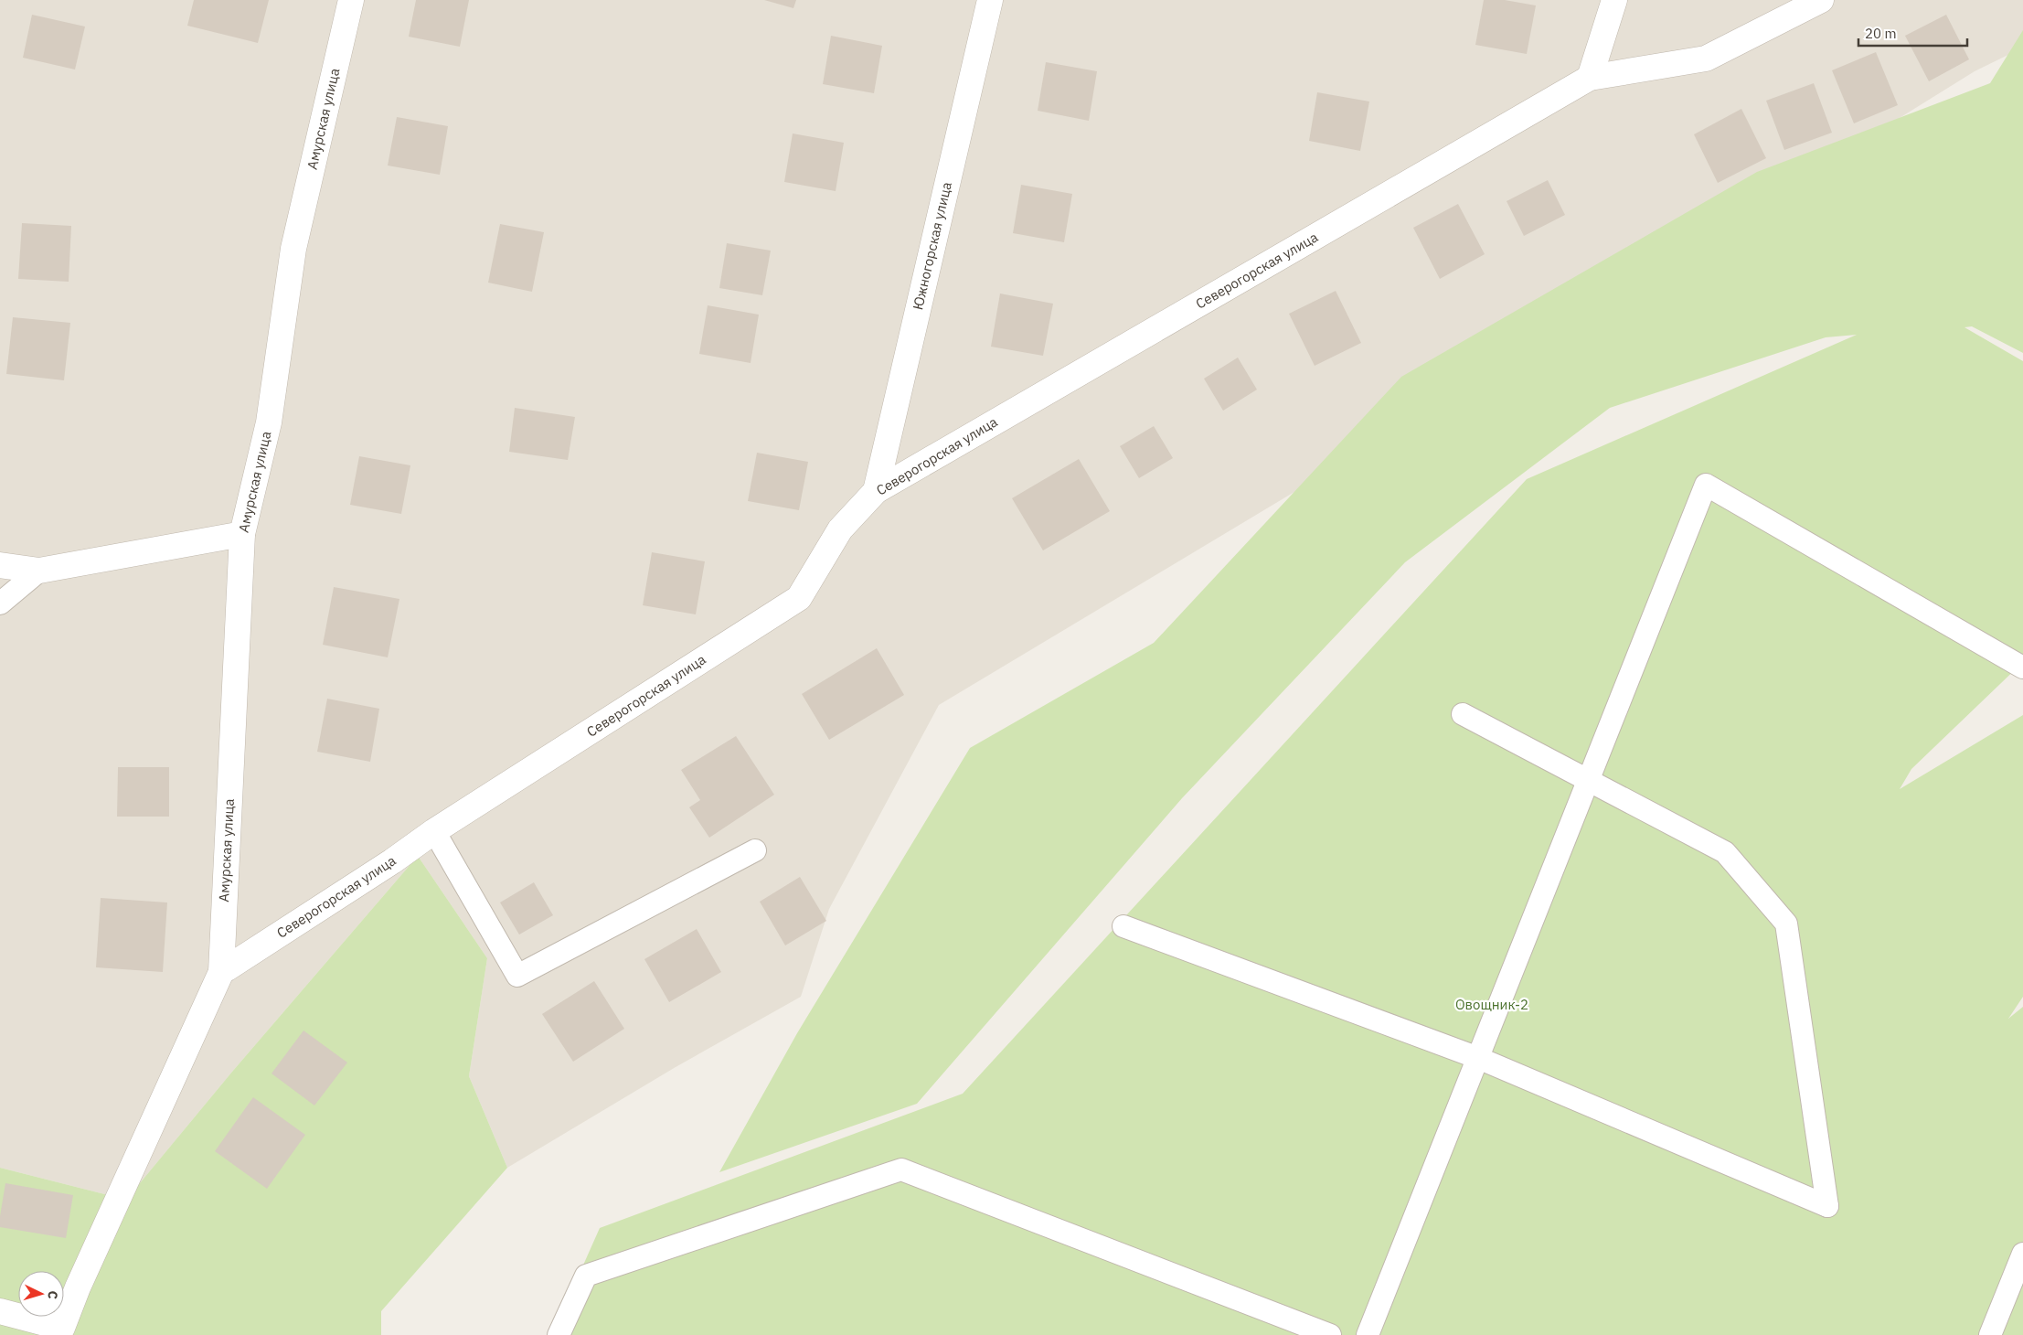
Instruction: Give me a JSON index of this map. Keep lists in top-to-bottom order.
{
  "streets": {
    "street": ["Амурская улица", "Южногорская улица", "Северогорская улица"]
  },
  "crossings": [
    ["Амурская улица", "Северогорская улица"],
    ["Южногорская улица", "Северогорская улица"]
  ],
  "parks": ["Овощник-2"],
  "scale_bar": "20 m",
  "north": "right"
}
